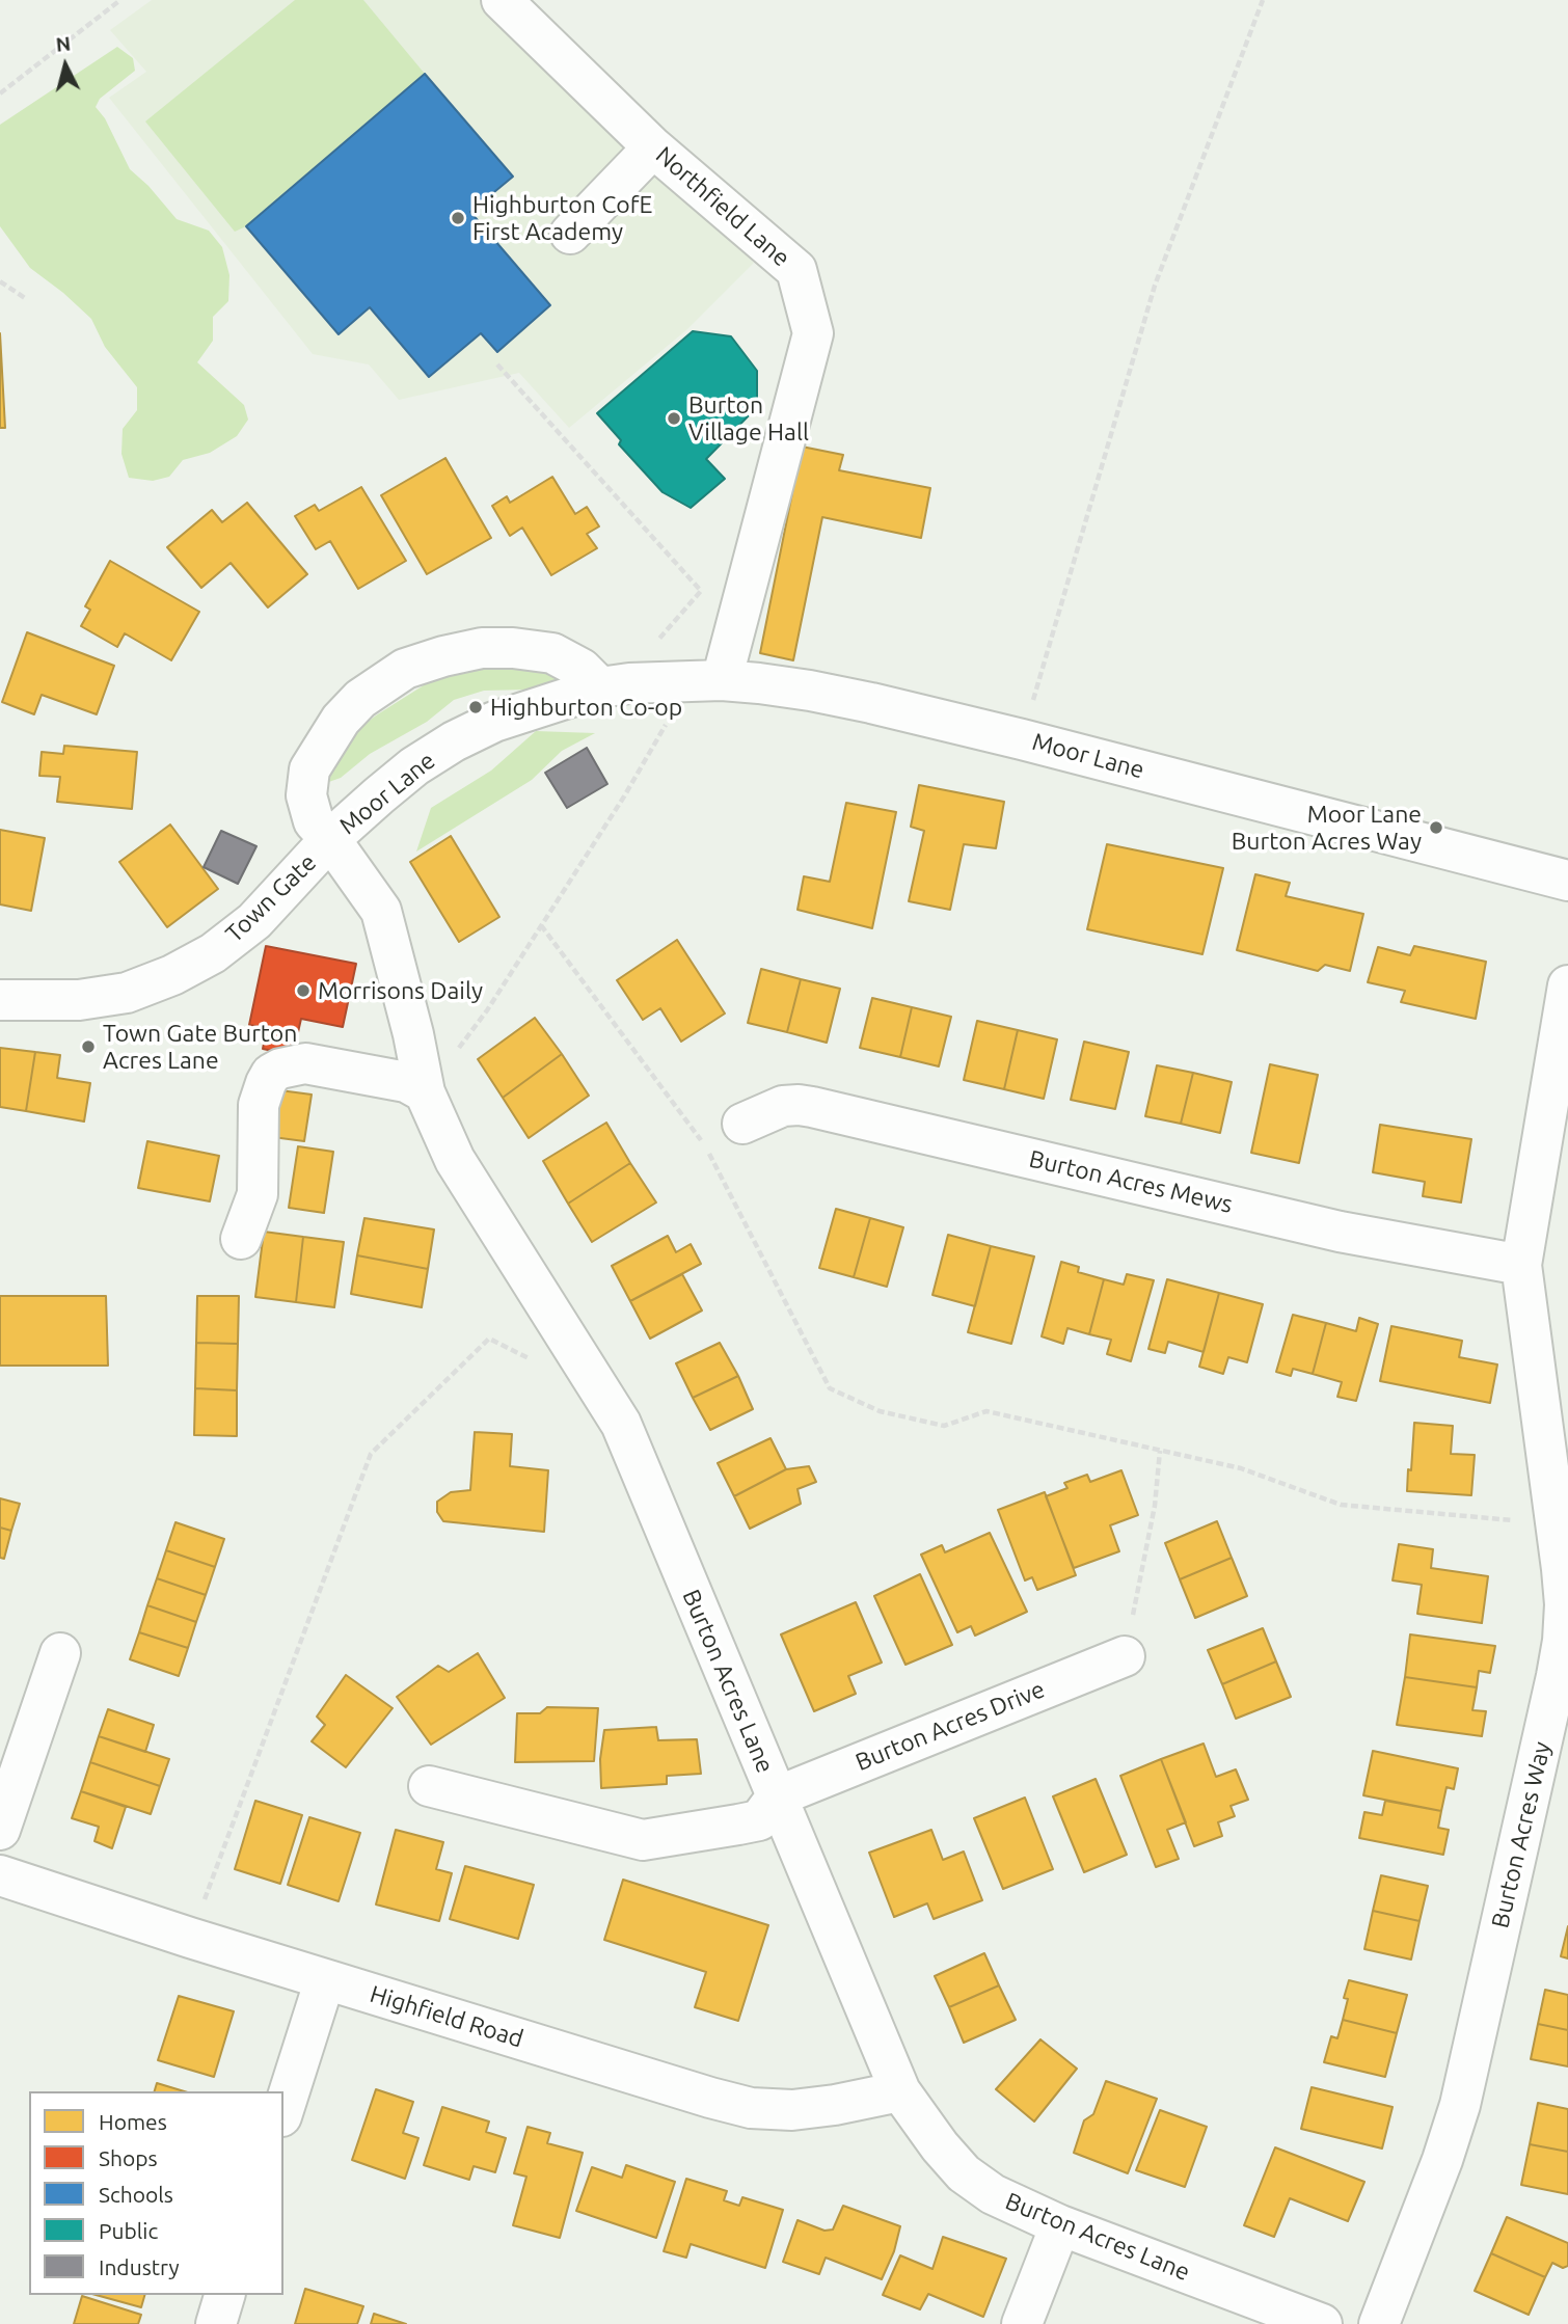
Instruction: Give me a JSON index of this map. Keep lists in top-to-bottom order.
{
  "streets": {
    "street": [
      "Northfield Lane",
      "Moor Lane",
      "Town Gate",
      "Burton Acres Mews",
      "Burton Acres Lane",
      "Burton Acres Drive",
      "Burton Acres Way",
      "Highfield Road"
    ]
  },
  "crossings": [
    ["Northfield Lane", "Moor Lane"],
    ["Moor Lane", "Town Gate"],
    ["Moor Lane", "Burton Acres Lane"],
    ["Town Gate", "Burton Acres Lane"],
    ["Burton Acres Mews", "Burton Acres Way"],
    ["Burton Acres Lane", "Burton Acres Drive"],
    ["Burton Acres Lane", "Highfield Road"]
  ],
  "places": [
    "Highburton CofE First Academy",
    "Burton Village Hall",
    "Highburton Co-op",
    "Moor Lane Burton Acres Way",
    "Morrisons Daily",
    "Town Gate Burton Acres Lane"
  ],
  "legend": [
    "Homes",
    "Shops",
    "Schools",
    "Public",
    "Industry"
  ],
  "north": "top"
}
